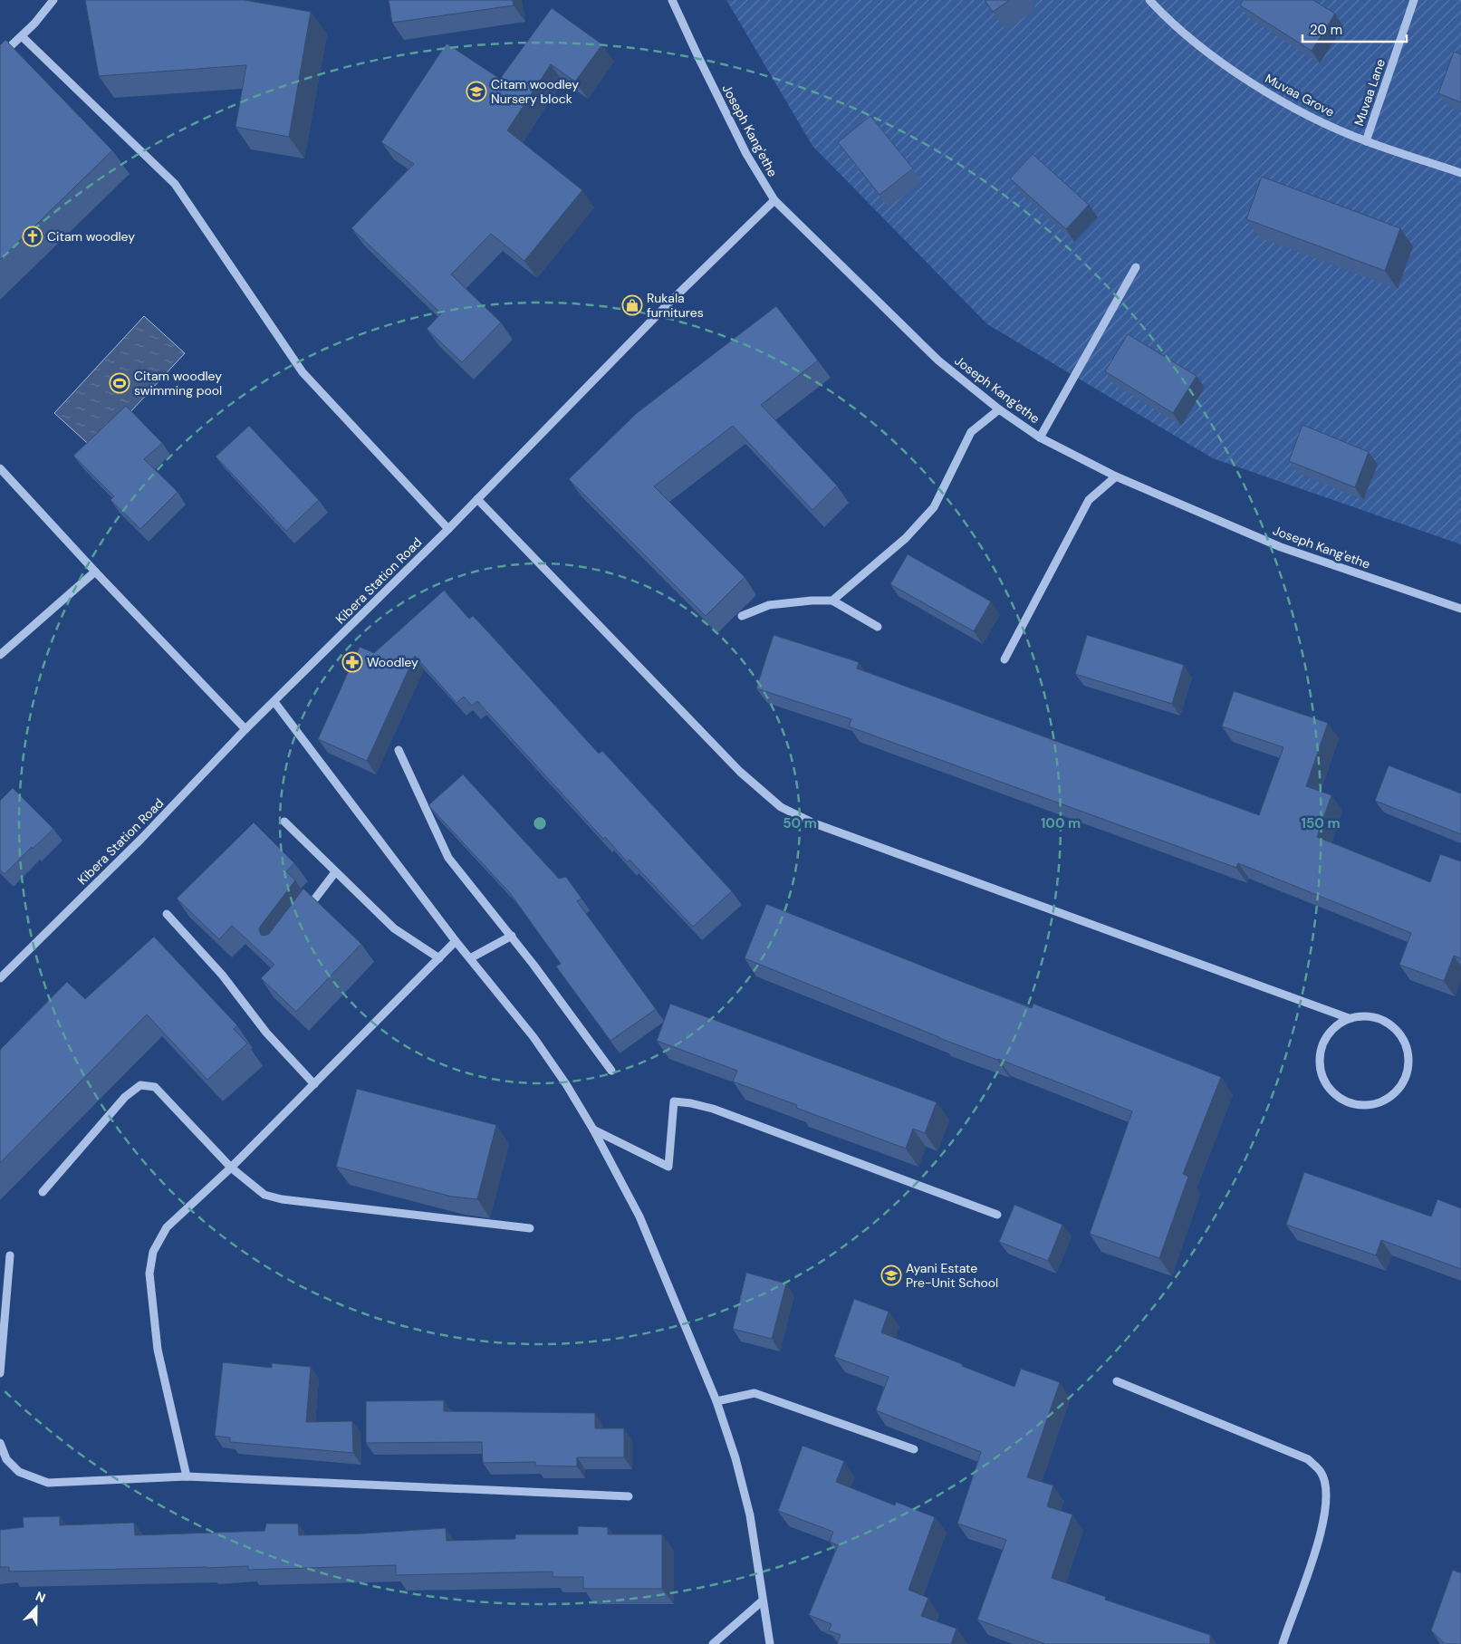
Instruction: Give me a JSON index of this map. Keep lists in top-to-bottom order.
{
  "streets": {
    "street": [
      "Muvaa Lane",
      "Muvaa Grove",
      "Joseph Kang'ethe",
      "Kibera Station Road"
    ]
  },
  "crossings": [
    ["Muvaa Lane", "Muvaa Grove"],
    ["Joseph Kang'ethe", "Kibera Station Road"]
  ],
  "places": {
    "school or university": ["Citam woodley Nursery block", "Ayani Estate Pre-Unit School"],
    "church": ["Citam woodley"],
    "shop": ["Rukala furnitures"],
    "sports": ["Citam woodley swimming pool"],
    "pharmacy": ["Woodley"]
  },
  "scale_bar": "20 m",
  "north": "top",
  "rings": ["50 m", "100 m", "150 m"]
}
